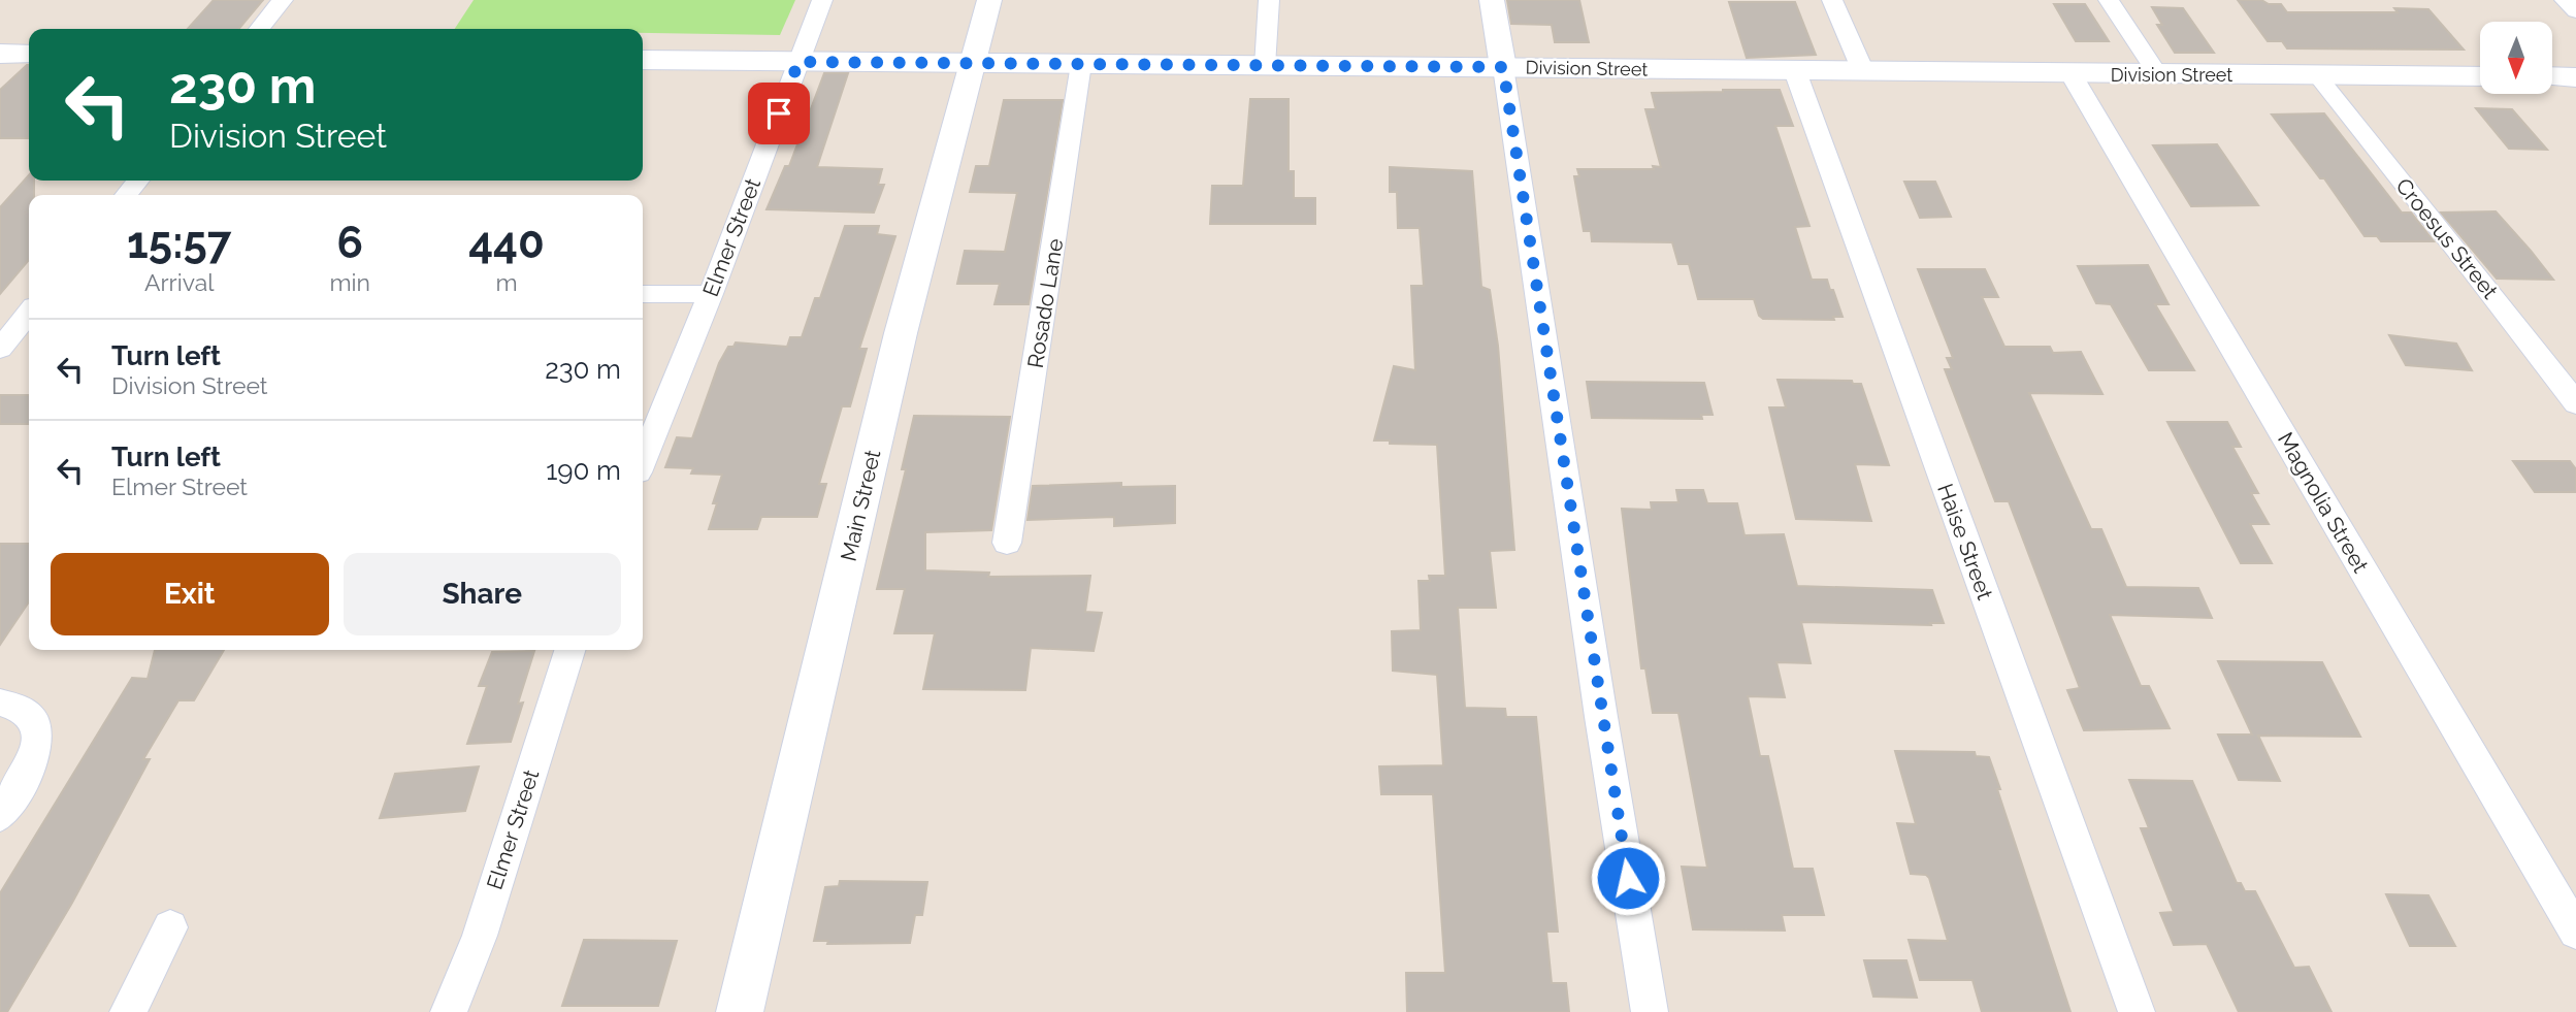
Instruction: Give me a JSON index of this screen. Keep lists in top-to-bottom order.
{
  "streets": {
    "main road": ["Division Street"],
    "street": [
      "Elmer Street",
      "Croesus Street",
      "Rosado Lane",
      "Magnolia Street",
      "Main Street",
      "Haise Street"
    ]
  },
  "crossings": [
    ["Division Street", "Elmer Street"],
    ["Division Street", "Croesus Street"],
    ["Division Street", "Rosado Lane"],
    ["Division Street", "Magnolia Street"],
    ["Division Street", "Main Street"],
    ["Division Street", "Haise Street"]
  ],
  "north": "bottom",
  "page": {
    "turn": ["230 m", "Division Street"],
    "eta": [
      "15:57",
      "Arrival",
      "6",
      "min",
      "440",
      "m"
    ],
    "list": [
      {
        "name": "Turn left",
        "note": "Division Street",
        "value": "230 m"
      },
      {
        "name": "Turn left",
        "note": "Elmer Street",
        "value": "190 m"
      }
    ],
    "buttons": ["Exit", "Share"]
  }
}
